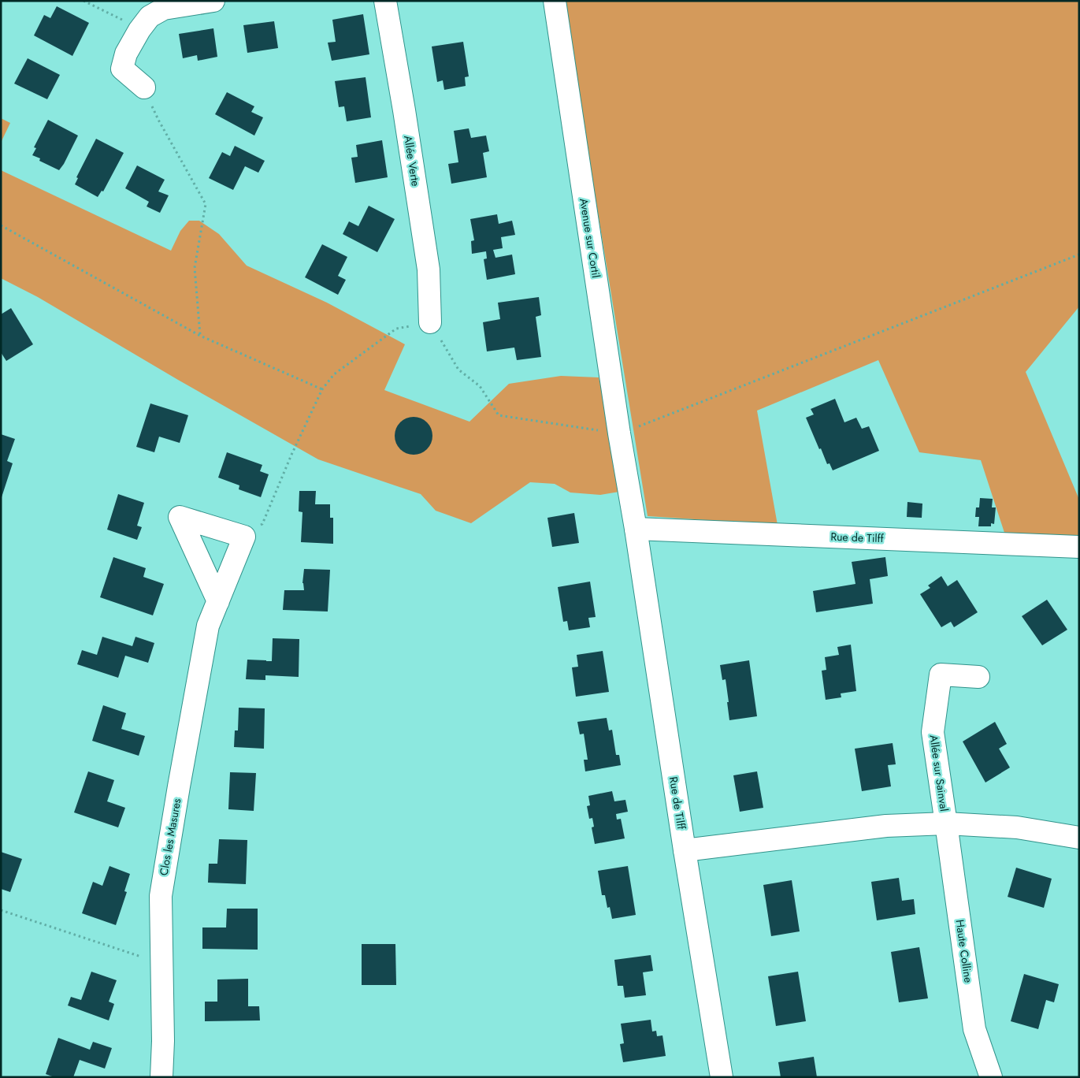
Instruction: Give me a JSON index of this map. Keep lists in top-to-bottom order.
{
  "streets": {
    "street": [
      "Allée Verte",
      "Avenue sur Cortil",
      "Rue de Tilff",
      "Allée sur Sainval",
      "Clos les Masures",
      "Haute Colline"
    ]
  },
  "crossings": [
    ["Avenue sur Cortil", "Rue de Tilff"],
    ["Allée sur Sainval", "Haute Colline"]
  ]
}
